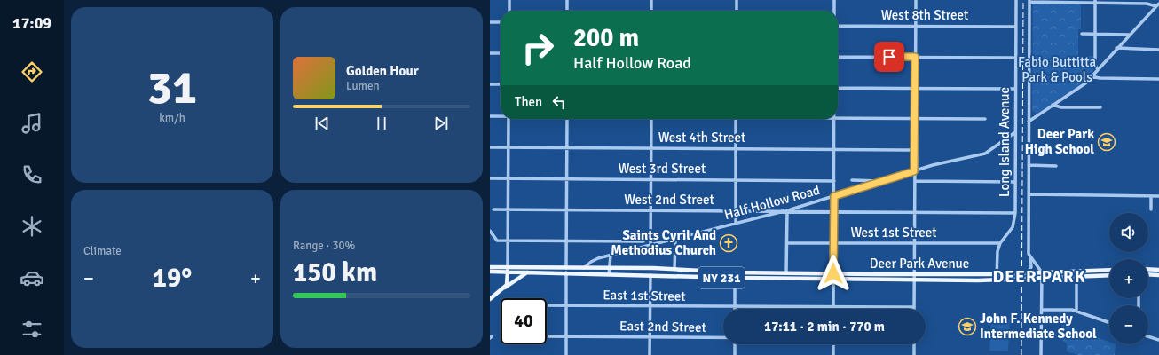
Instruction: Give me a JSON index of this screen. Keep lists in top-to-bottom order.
{
  "streets": {
    "main road": ["Deer Park Avenue", "NY 231"],
    "street": [
      "West 8th Street",
      "West 4th Street",
      "Long Island Avenue",
      "West 3rd Street",
      "West 2nd Street",
      "Half Hollow Road",
      "West 1st Street",
      "East 1st Street",
      "East 2nd Street"
    ]
  },
  "crossings": [
    ["West 8th Street", "Long Island Avenue"],
    ["Long Island Avenue", "West 2nd Street"],
    ["Long Island Avenue", "Half Hollow Road"],
    ["Long Island Avenue", "West 1st Street"],
    ["Long Island Avenue", "Deer Park Avenue"],
    ["West 2nd Street", "Half Hollow Road"],
    ["Half Hollow Road", "Deer Park Avenue"]
  ],
  "districts": ["DEER PARK"],
  "parks": ["Fabio Buttitta Park & Pools"],
  "places": {
    "school or university": ["Deer Park High School", "John F. Kennedy Intermediate School"],
    "church": ["Saints Cyril And Methodius Church"]
  },
  "page": {
    "tabs": "17:09",
    "tile": [
      ["31", "km/h"],
      "Climate",
      ["Range · 30%", "150 km"]
    ],
    "turn": ["200 m", "Half Hollow Road"],
    "song": ["Golden Hour", "Lumen"],
    "then": "Then",
    "map_buttons": ["+", "−"],
    "heat": ["−", "19°", "+"],
    "limit": "40",
    "trip": "17:11 · 2 min · 770 m"
  }
}
